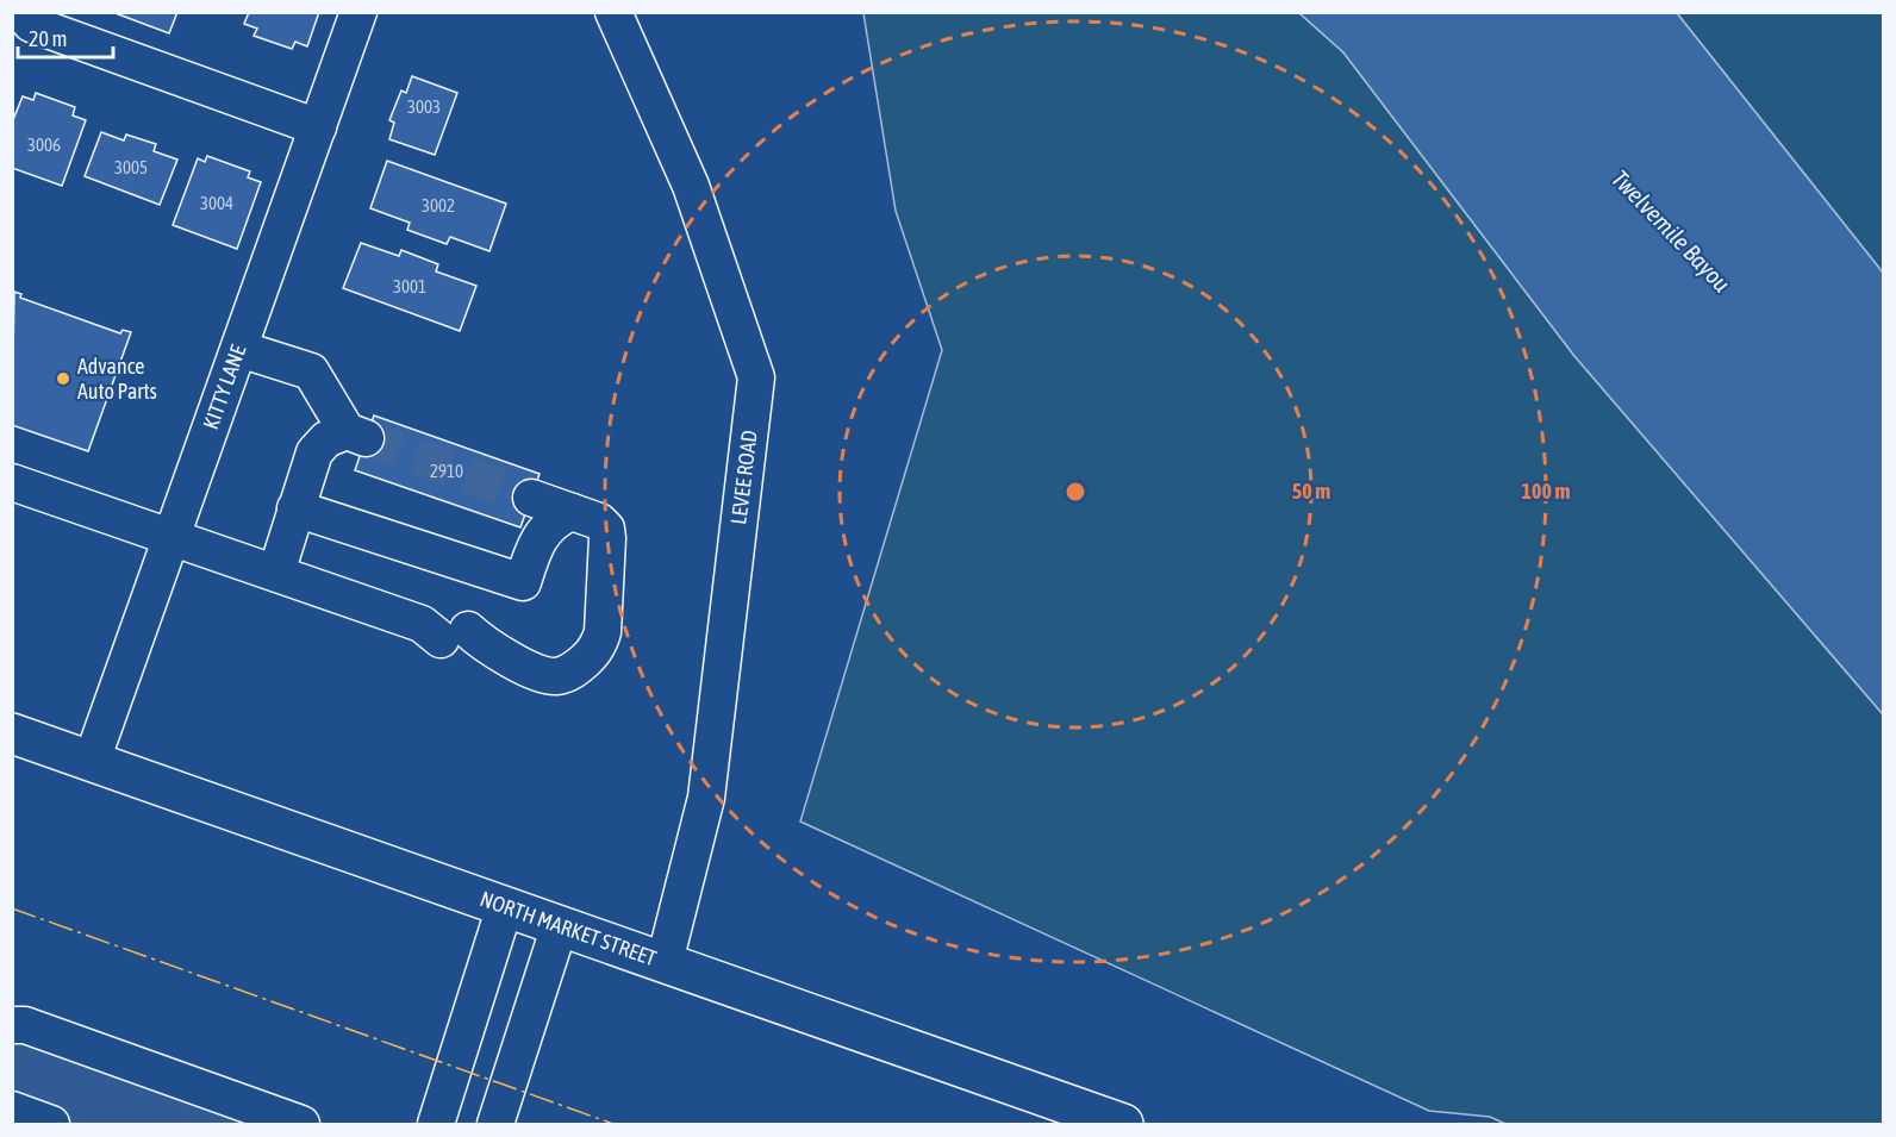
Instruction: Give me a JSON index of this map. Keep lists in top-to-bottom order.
{
  "streets": {
    "main road": ["NORTH MARKET STREET"],
    "street": ["KITTY LANE", "LEVEE ROAD"]
  },
  "crossings": [
    ["KITTY LANE", "NORTH MARKET STREET"],
    ["LEVEE ROAD", "NORTH MARKET STREET"]
  ],
  "water": ["Twelvemile Bayou"],
  "places": ["Advance Auto Parts"],
  "house_numbers": [
    "3003",
    "3006",
    "3005",
    "3004",
    "3002",
    "3001",
    "2910"
  ],
  "scale_bar": "20 m",
  "rings": ["50 m", "100 m"]
}
